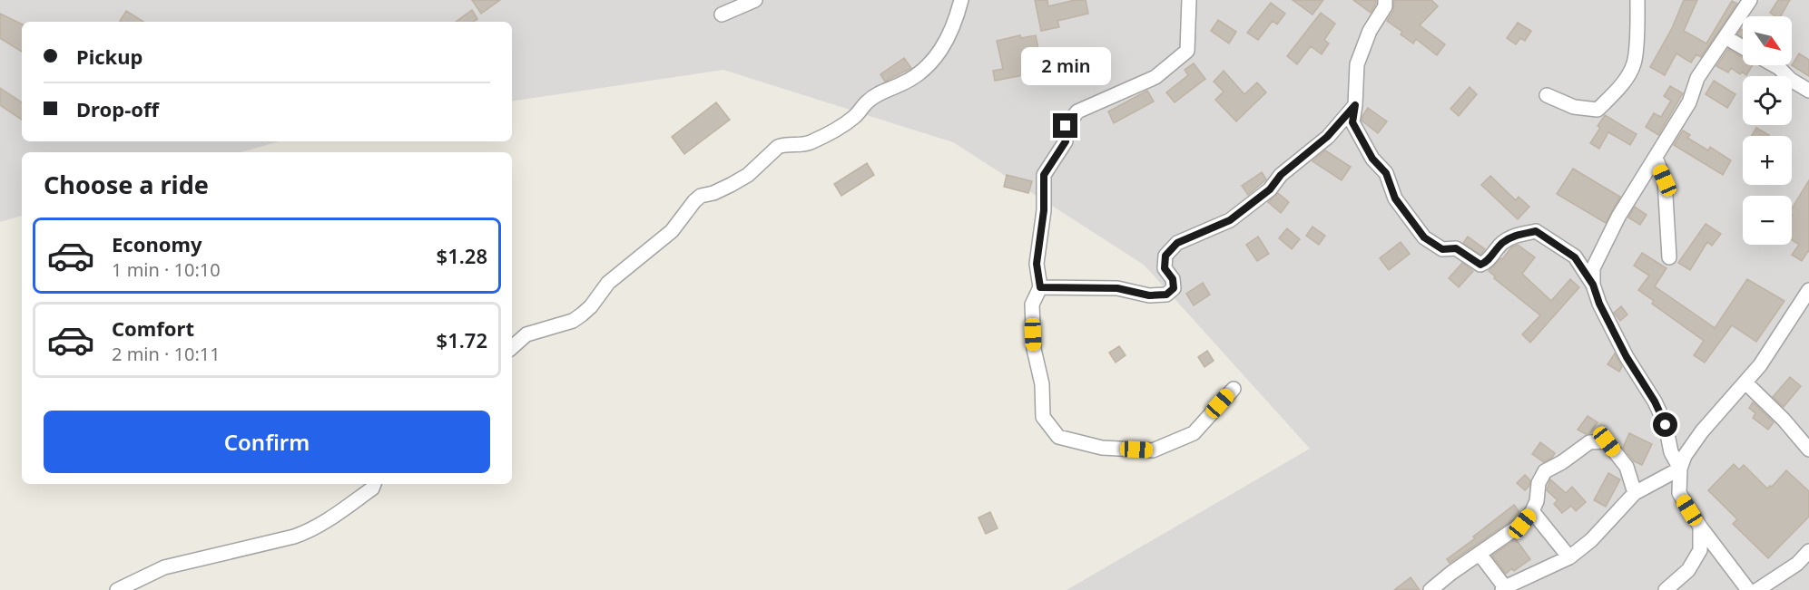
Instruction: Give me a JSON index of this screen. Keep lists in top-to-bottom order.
{
  "north": "bottom right",
  "page": {
    "map_buttons": ["+", "−"],
    "banner": ["Pickup", "Drop-off"],
    "bubble": "2 min",
    "heading": "Choose a ride",
    "list": [
      {
        "name": "Economy",
        "note": "1 min · 10:10",
        "value": "$1.28"
      },
      {
        "name": "Comfort",
        "note": "2 min · 10:11",
        "value": "$1.72"
      }
    ],
    "buttons": "Confirm"
  }
}
